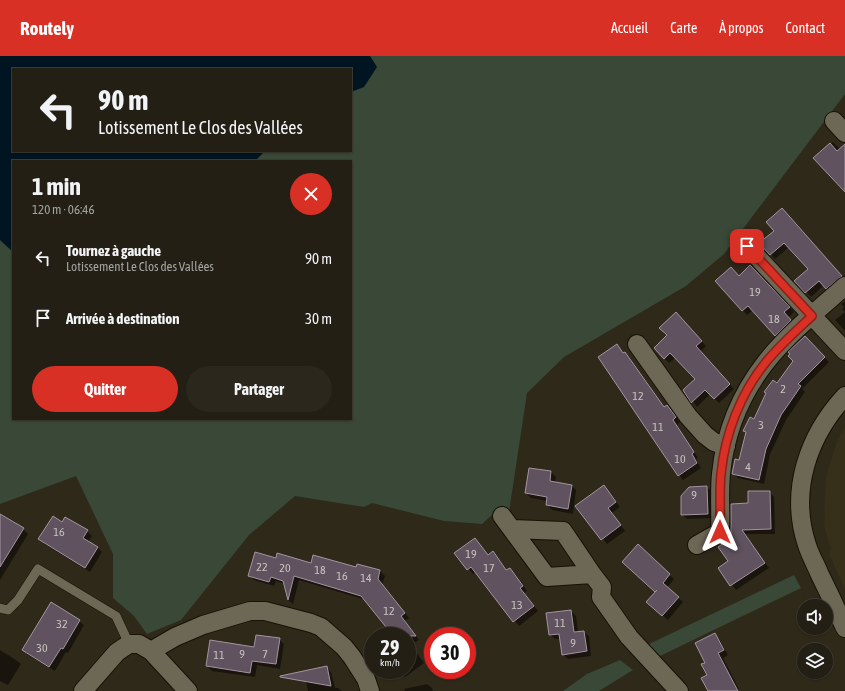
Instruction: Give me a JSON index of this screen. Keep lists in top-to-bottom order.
{
  "house_numbers": [
    "19",
    "18",
    "2",
    "12",
    "3",
    "11",
    "10",
    "4",
    "9",
    "16",
    "19",
    "22",
    "20",
    "17",
    "18",
    "16",
    "14",
    "13",
    "12",
    "11",
    "32",
    "9",
    "30",
    "9",
    "7",
    "11"
  ],
  "page": {
    "header": "Routely",
    "nav": [
      "Accueil",
      "Carte",
      "À propos",
      "Contact"
    ],
    "turn": ["90 m", "Lotissement Le Clos des Vallées"],
    "heading": ["1 min", "120 m · 06:46"],
    "list": [
      {
        "name": "Tournez à gauche",
        "note": "Lotissement Le Clos des Vallées",
        "value": "90 m"
      },
      {
        "name": "Arrivée à destination",
        "value": "30 m"
      }
    ],
    "buttons": ["Quitter", "Partager"],
    "speed": "29 km/h",
    "limit": "30"
  }
}
